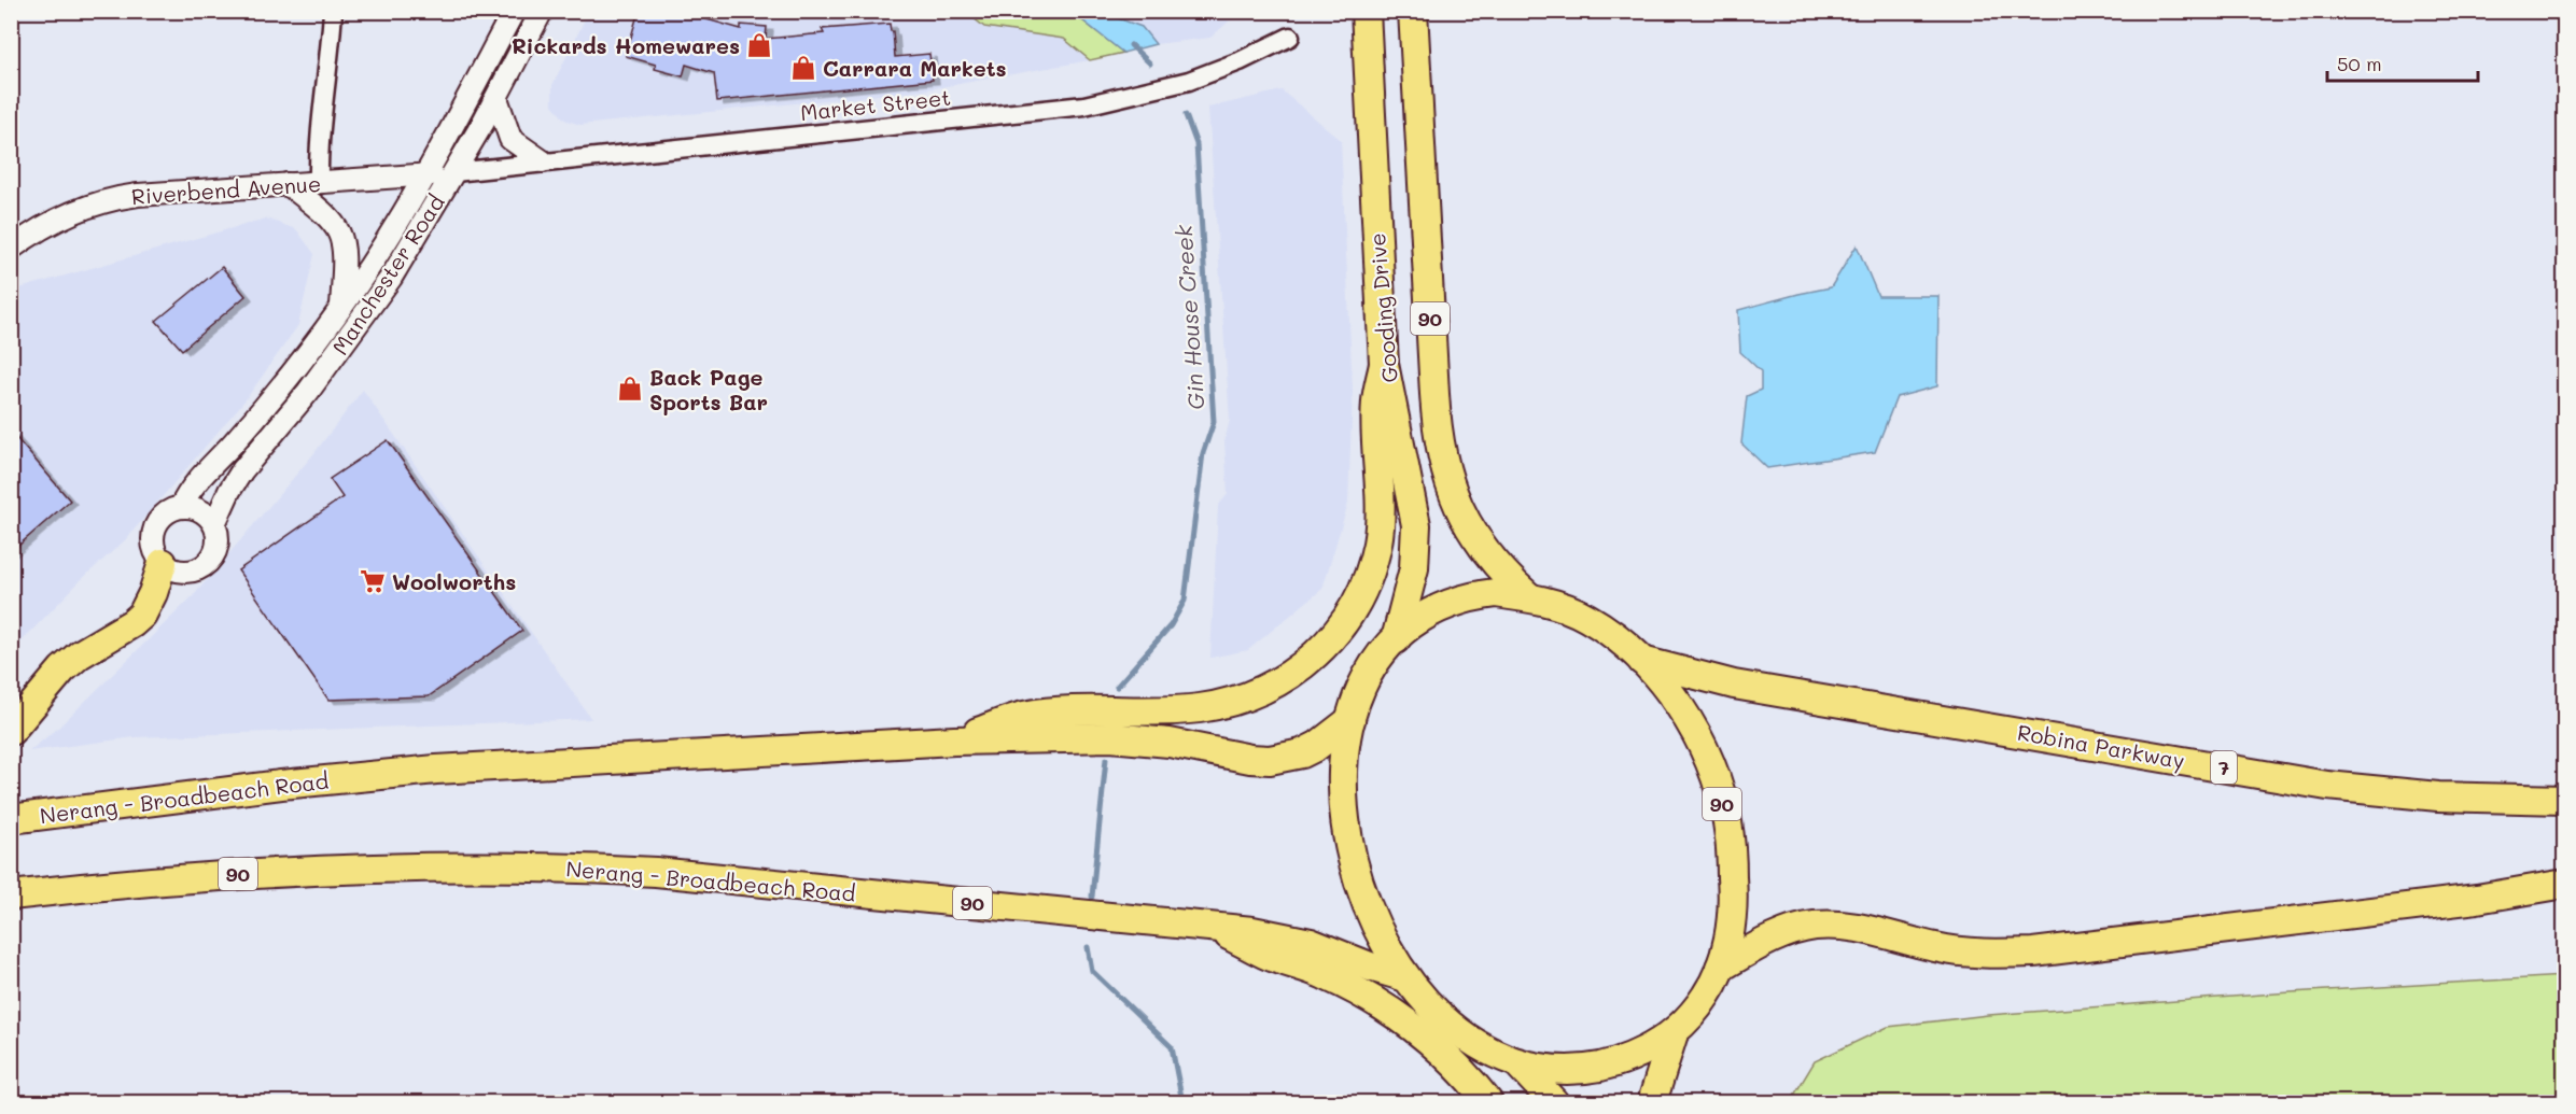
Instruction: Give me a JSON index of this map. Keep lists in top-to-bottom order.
{
  "streets": {
    "main road": [
      "Gooding Drive",
      "90",
      "Robina Parkway",
      "7",
      "Nerang - Broadbeach Road"
    ],
    "street": ["Market Street", "Riverbend Avenue", "Manchester Road"]
  },
  "crossings": [
    ["Market Street", "Riverbend Avenue"],
    ["Market Street", "Manchester Road"],
    ["Riverbend Avenue", "Manchester Road"],
    ["Gooding Drive", "90"],
    ["90", "Robina Parkway"],
    ["90", "Nerang - Broadbeach Road"]
  ],
  "water": ["Gin House Creek"],
  "places": {
    "shop": ["Rickards Homewares", "Carrara Markets", "Back Page Sports Bar"],
    "supermarket": ["Woolworths"]
  },
  "scale_bar": "50 m"
}
